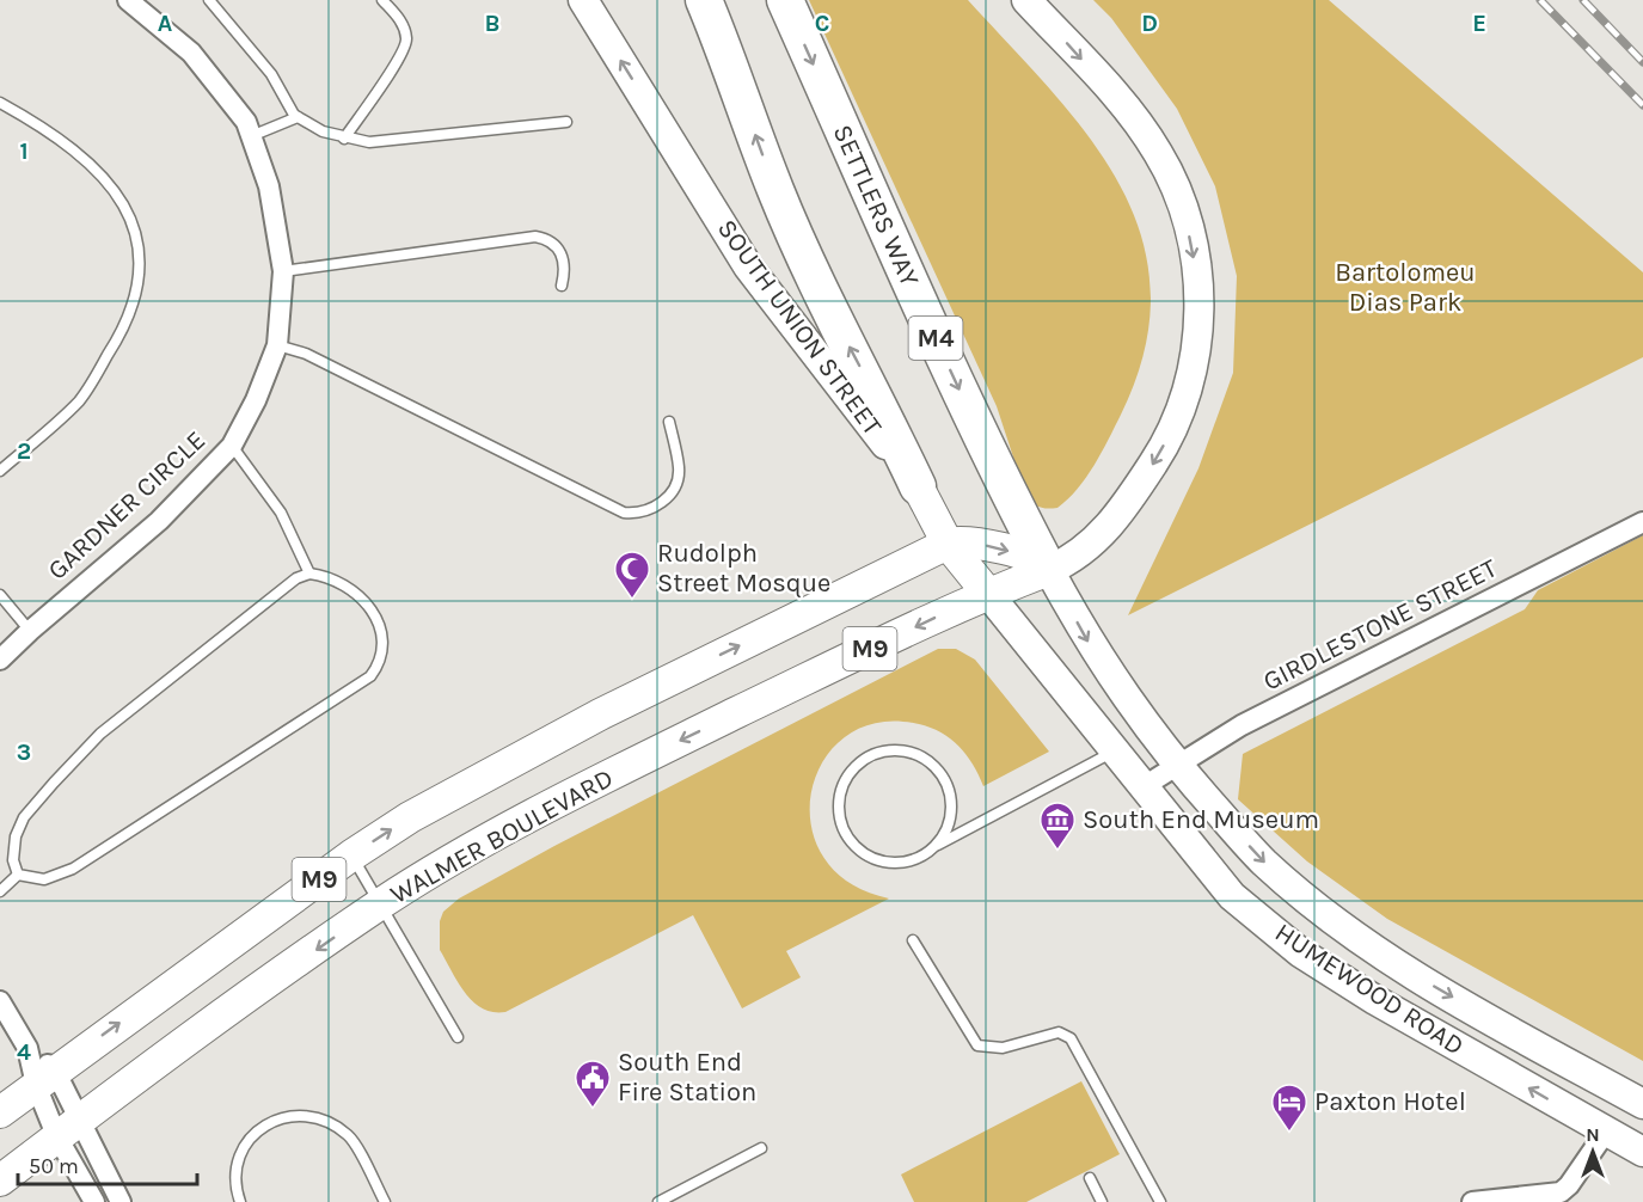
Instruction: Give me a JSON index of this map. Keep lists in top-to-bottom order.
{
  "streets": {
    "highway": ["SETTLERS WAY", "M4"],
    "main road": [
      "SOUTH UNION STREET",
      "M9",
      "WALMER BOULEVARD",
      "HUMEWOOD ROAD"
    ],
    "street": ["GARDNER CIRCLE", "GIRDLESTONE STREET"]
  },
  "crossings": [
    ["SETTLERS WAY", "M9"],
    ["SETTLERS WAY", "WALMER BOULEVARD"],
    ["SETTLERS WAY", "HUMEWOOD ROAD"],
    ["SOUTH UNION STREET", "M9"],
    ["SOUTH UNION STREET", "HUMEWOOD ROAD"],
    ["GIRDLESTONE STREET", "HUMEWOOD ROAD"],
    ["M9", "WALMER BOULEVARD"],
    ["M9", "HUMEWOOD ROAD"],
    ["WALMER BOULEVARD", "HUMEWOOD ROAD"]
  ],
  "one_way": ["SOUTH UNION STREET"],
  "parks": ["Bartolomeu Dias Park"],
  "places": {
    "mosque": ["Rudolph Street Mosque"],
    "museum": ["South End Museum"],
    "public building": ["South End Fire Station"],
    "hotel": ["Paxton Hotel"]
  },
  "scale_bar": "50 m",
  "north": "top",
  "grid": {
    "columns": [
      "A",
      "B",
      "C",
      "D",
      "E"
    ],
    "rows": [
      "1",
      "2",
      "3",
      "4"
    ]
  }
}
